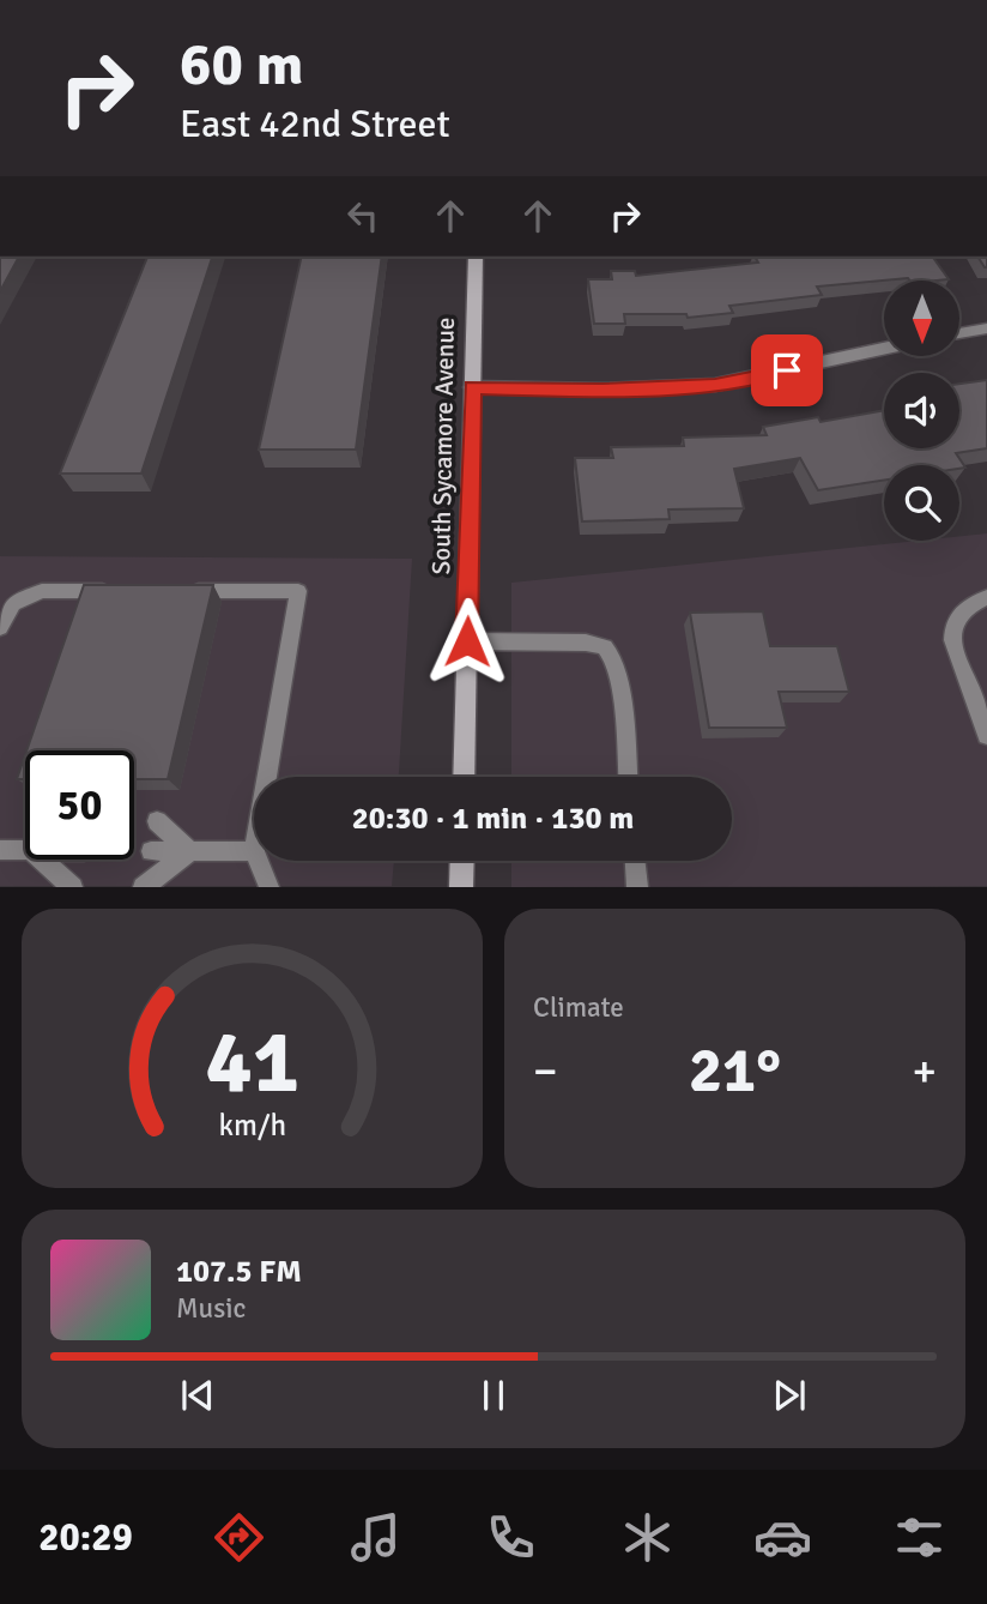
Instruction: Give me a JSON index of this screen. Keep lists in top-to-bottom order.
{
  "streets": {
    "main road": ["South Sycamore Avenue"]
  },
  "north": "bottom",
  "page": {
    "turn": ["60 m", "East 42nd Street"],
    "limit": "50",
    "trip": "20:30 · 1 min · 130 m",
    "tile": "Climate",
    "heat": ["−", "21°", "+"],
    "song": ["107.5 FM", "Music"],
    "tabs": "20:29",
    "gauge": ["41", "km/h"]
  }
}
